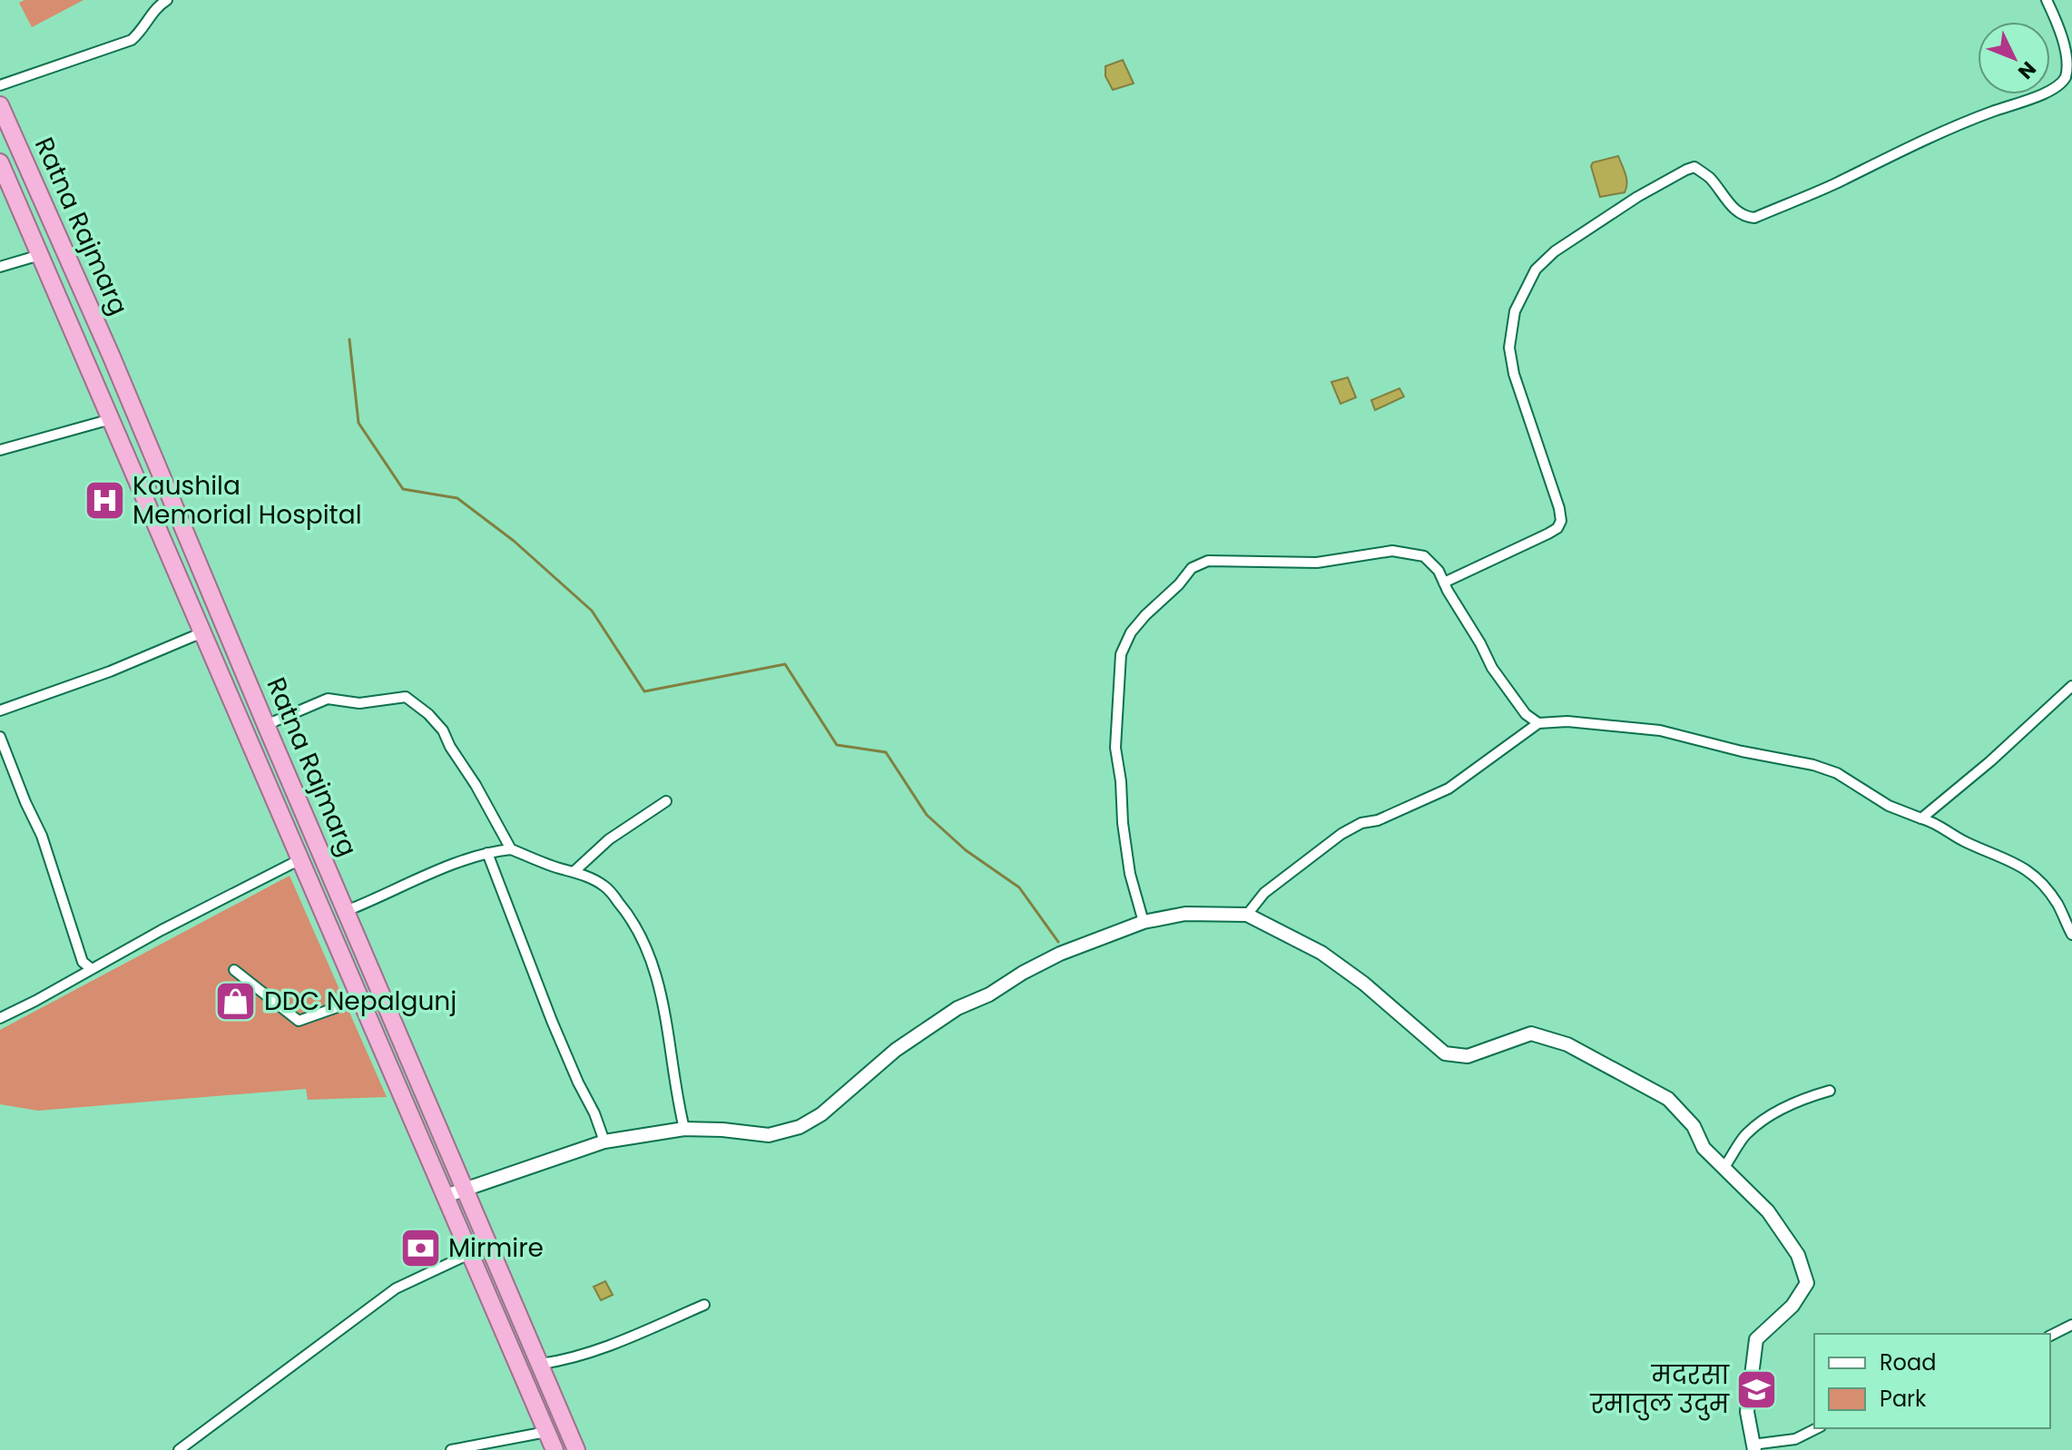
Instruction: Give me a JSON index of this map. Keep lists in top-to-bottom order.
{
  "streets": {
    "highway": ["Ratna Rajmarg"]
  },
  "places": {
    "hospital": ["Kaushila Memorial Hospital"],
    "shop": ["DDC Nepalgunj"],
    "bank": ["Mirmire"],
    "school or university": ["मदरसा रमातुल उदुम"]
  },
  "legend": ["Road", "Park"],
  "north": "bottom right"
}
